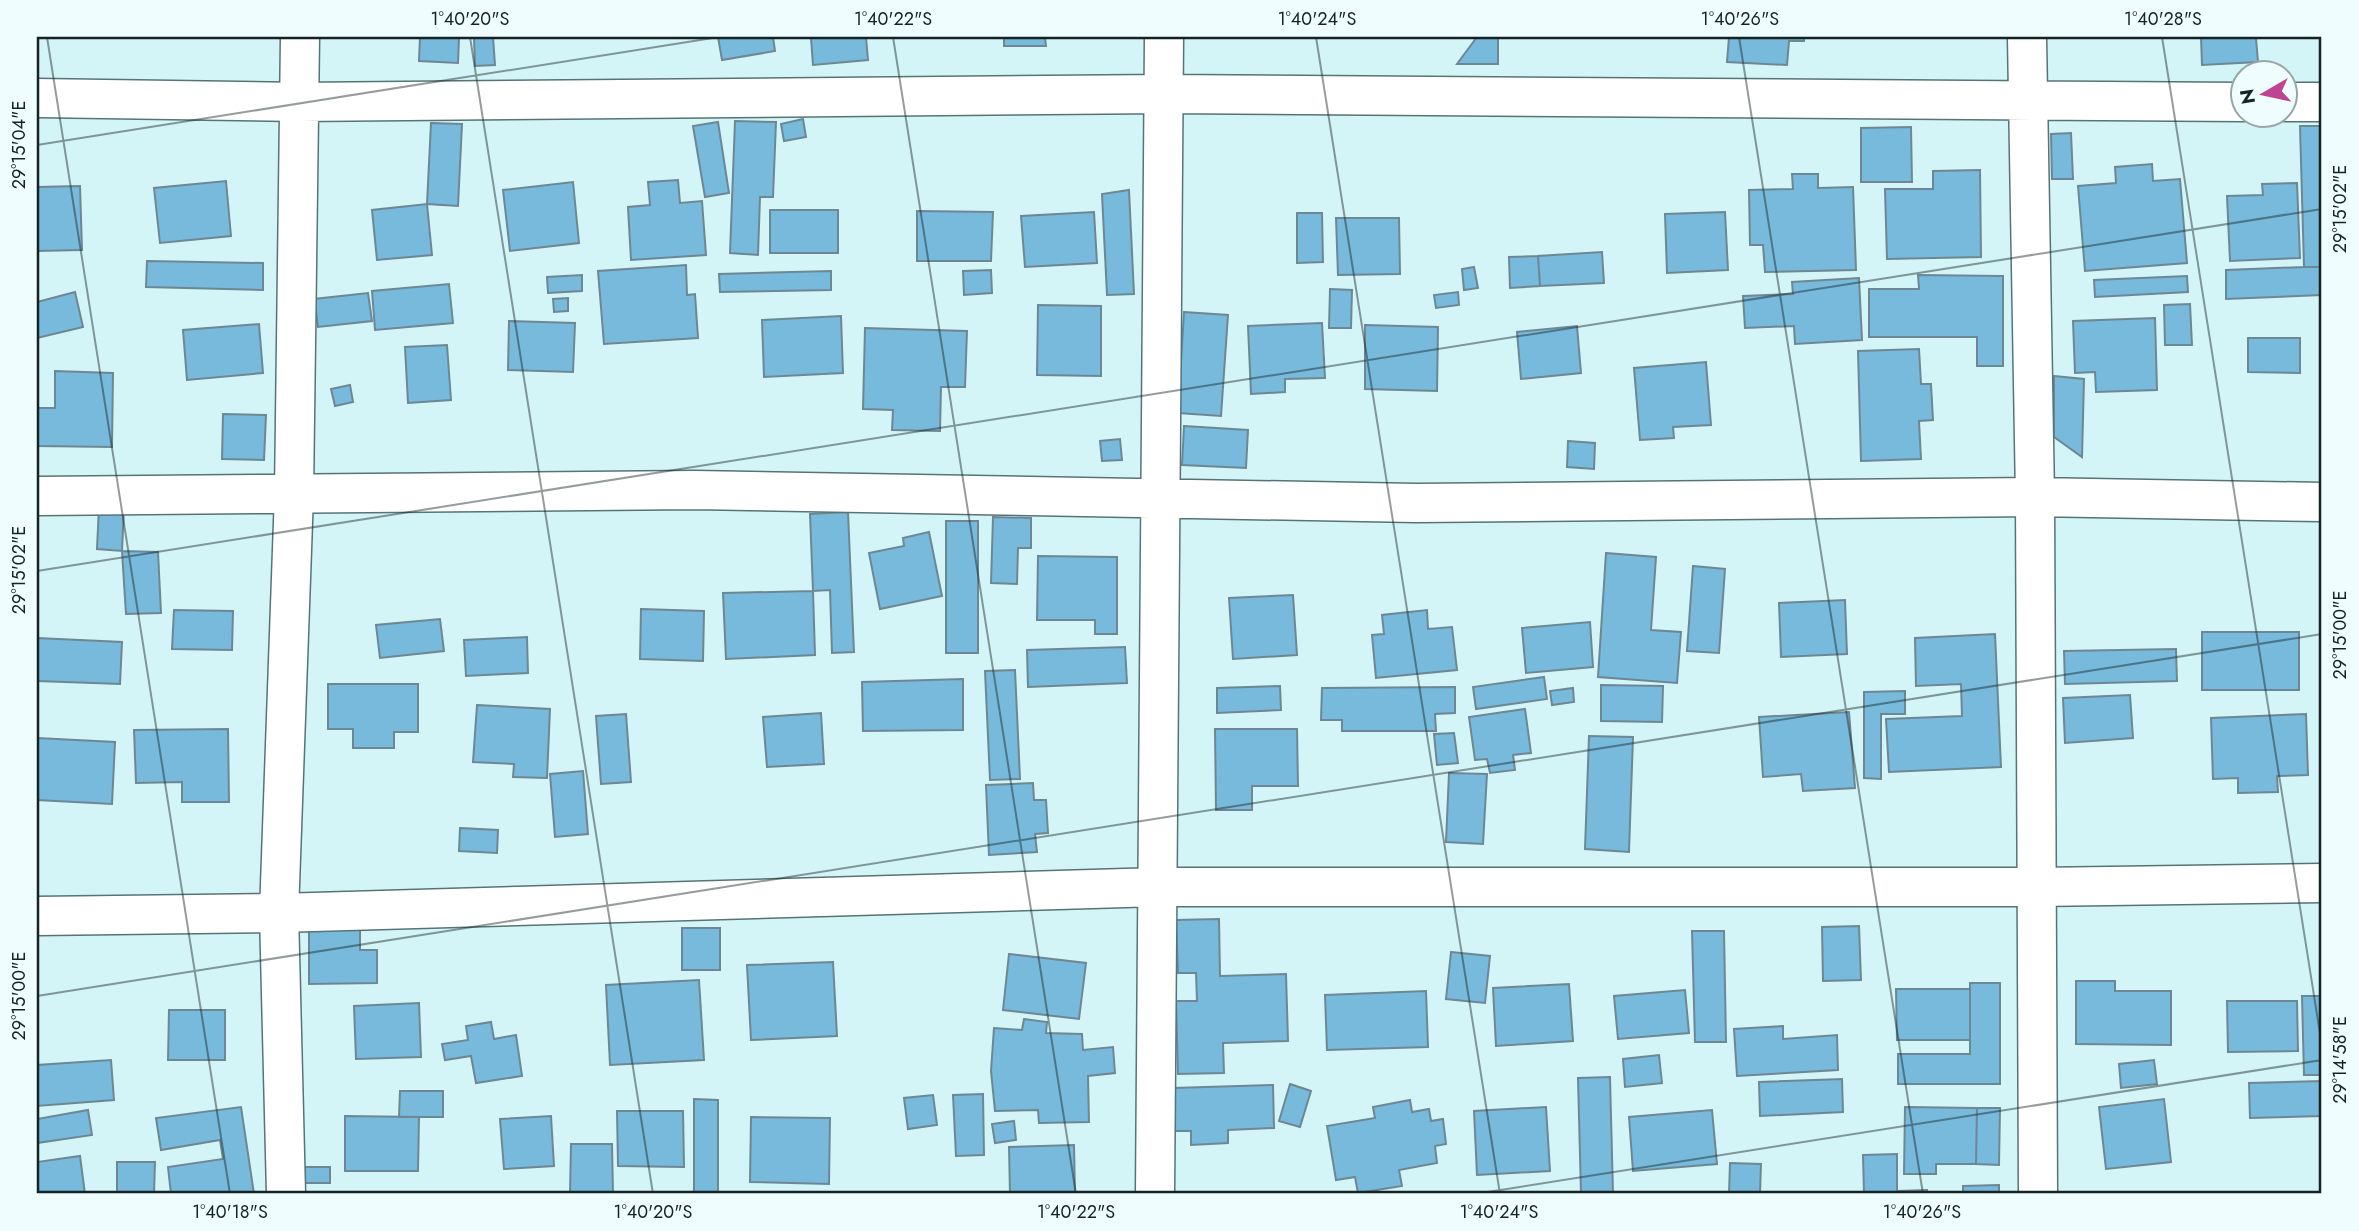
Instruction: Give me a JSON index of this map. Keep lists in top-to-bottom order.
{
  "north": "left",
  "coordinates": [
    "1°40'20\"S",
    "1°40'22\"S",
    "1°40'24\"S",
    "1°40'26\"S",
    "1°40'28\"S",
    "29°15'04\"E",
    "29°15'02\"E",
    "29°15'00\"E",
    "29°14'58\"E",
    "1°40'18\"S"
  ]
}
